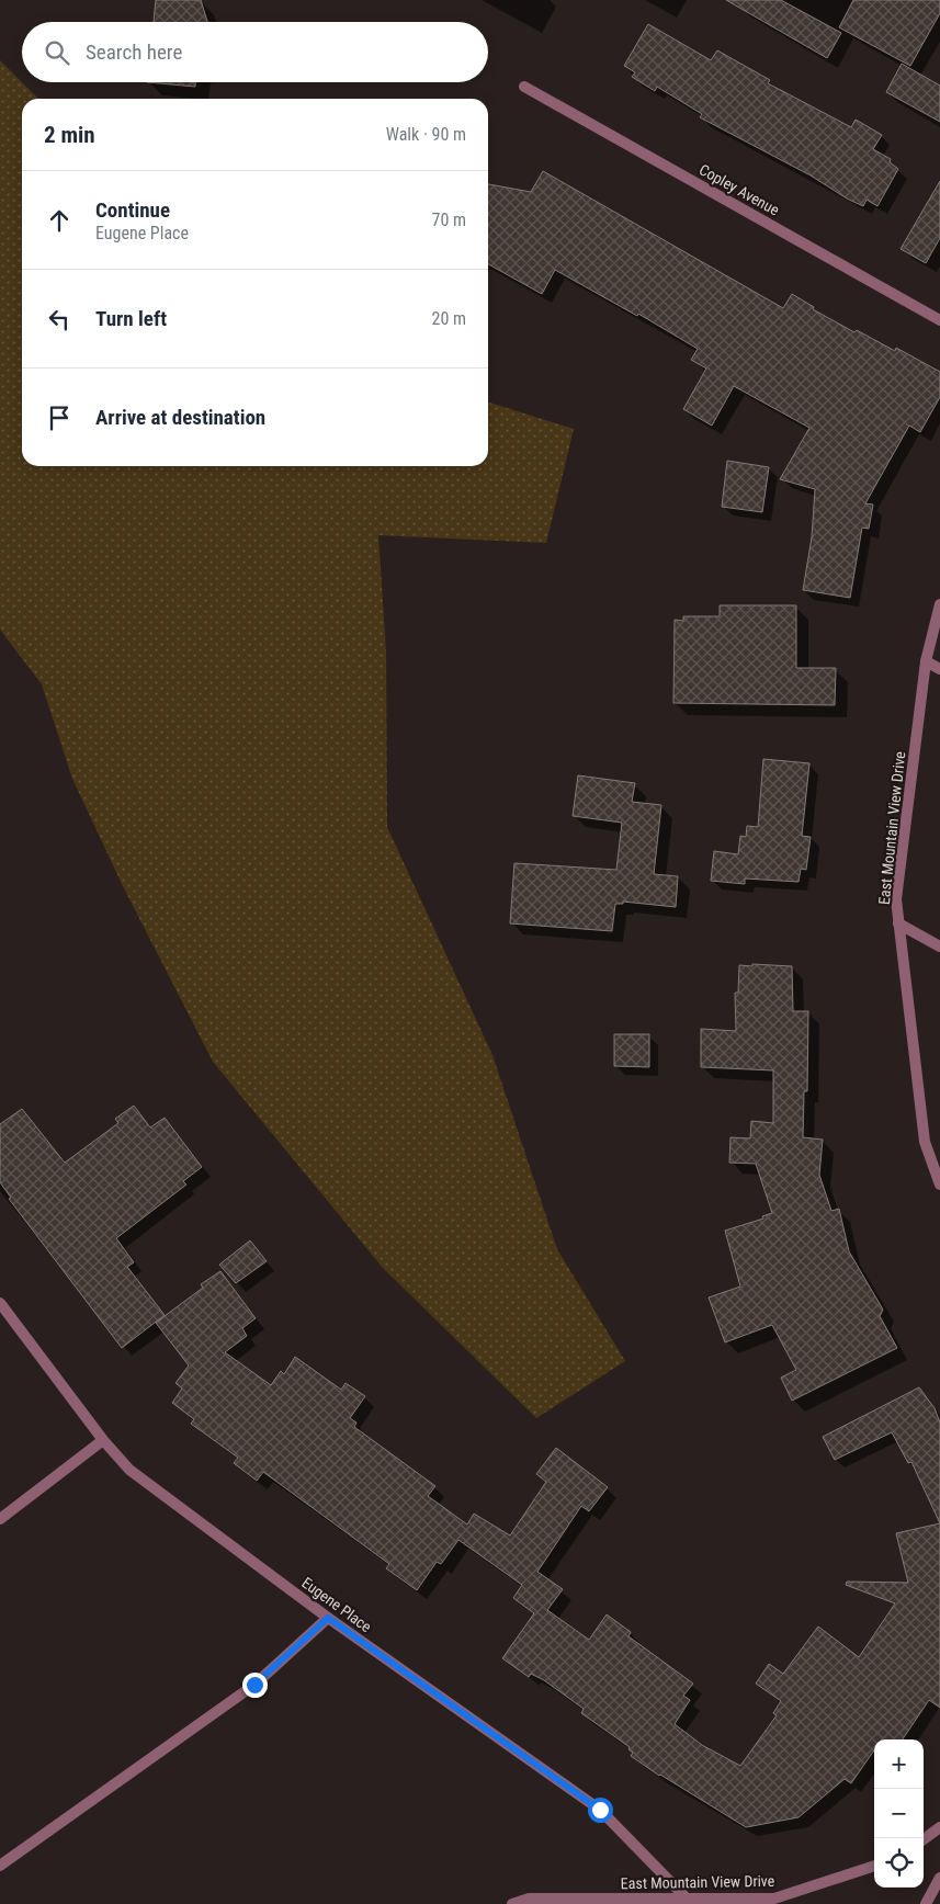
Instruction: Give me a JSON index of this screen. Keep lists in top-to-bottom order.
{
  "streets": {
    "street": ["Copley Avenue", "East Mountain View Drive", "Eugene Place"]
  },
  "crossings": [
    ["East Mountain View Drive", "Eugene Place"]
  ],
  "page": {
    "search": "Search here",
    "heading": ["2 min", "Walk · 90 m"],
    "list": [
      ["Continue", "Eugene Place", "70 m"],
      ["Turn left", "20 m"],
      "Arrive at destination"
    ],
    "map_buttons": ["+", "−"]
  }
}
